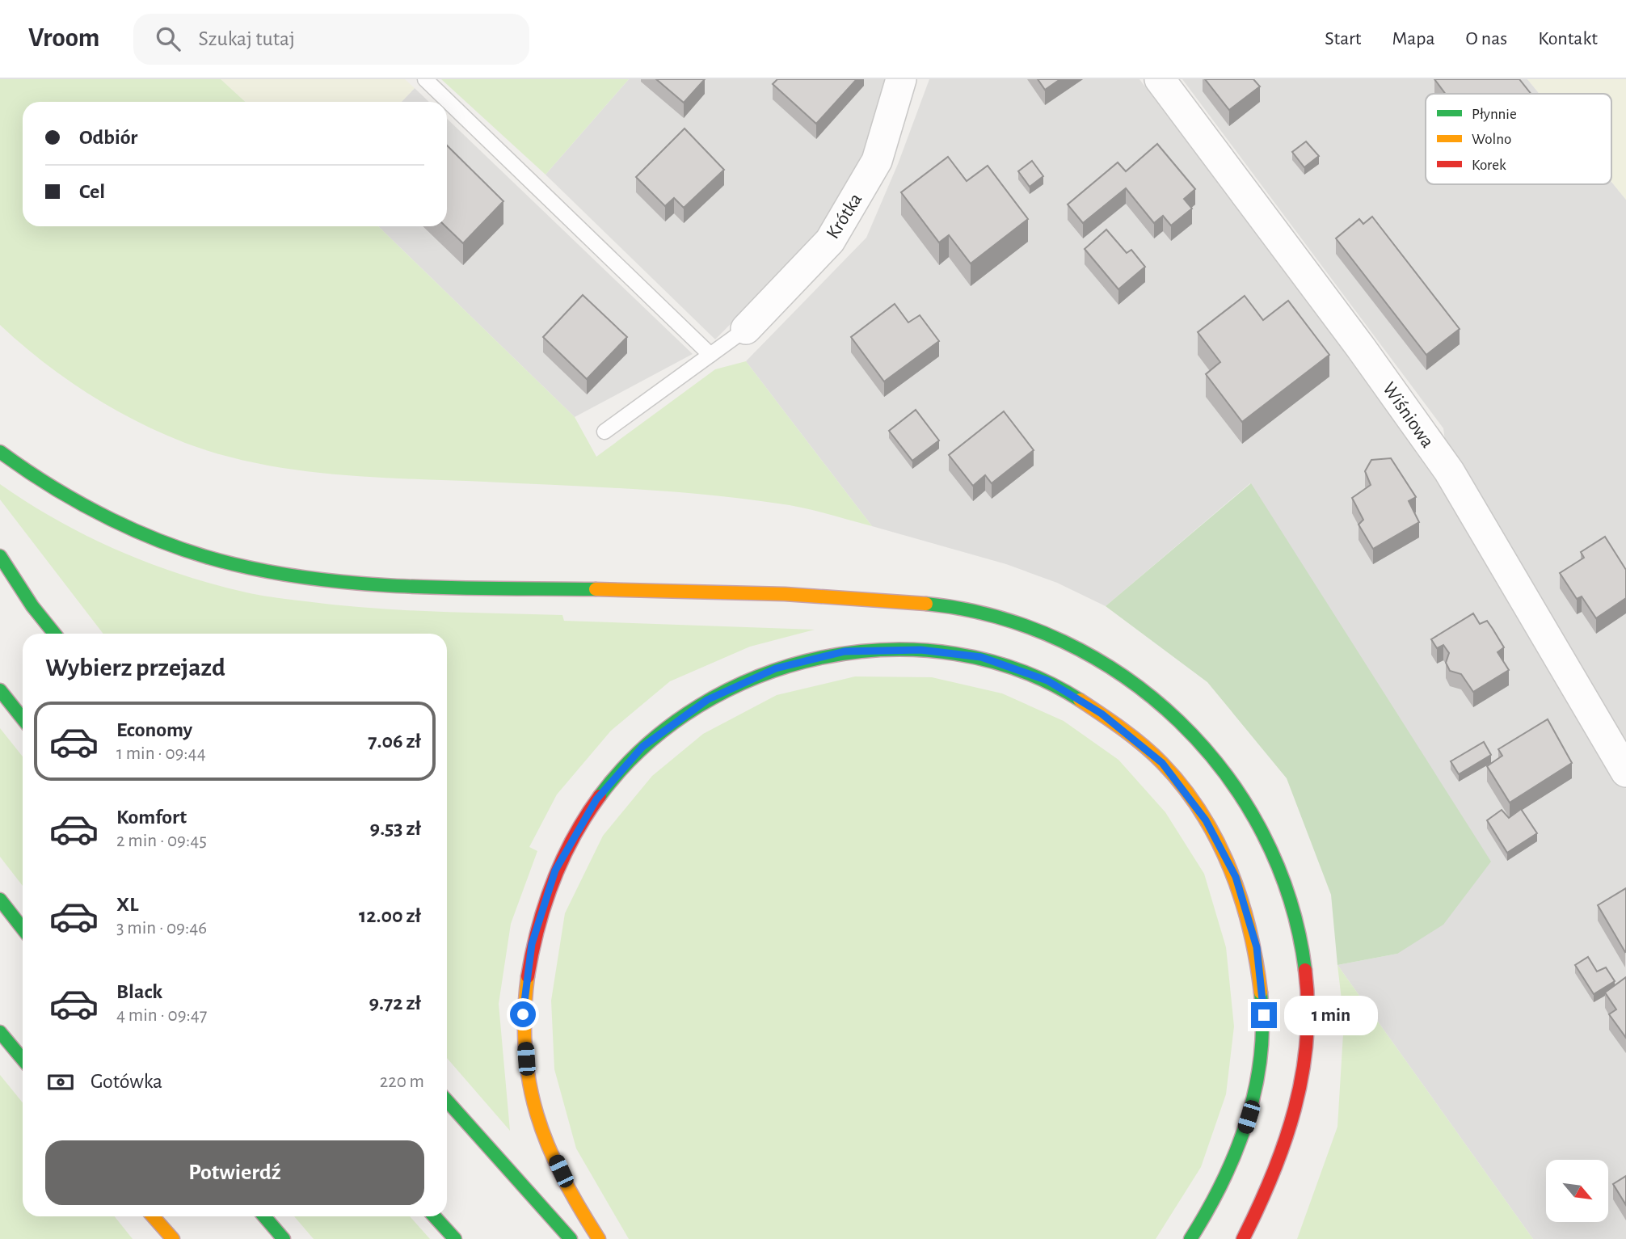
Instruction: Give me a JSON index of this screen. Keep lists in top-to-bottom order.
{
  "streets": {
    "street": ["Krótka", "Wiśniowa"]
  },
  "legend": ["Płynnie", "Wolno", "Korek"],
  "north": "bottom right",
  "page": {
    "header": "Vroom",
    "search": "Szukaj tutaj",
    "nav": [
      "Start",
      "Mapa",
      "O nas",
      "Kontakt"
    ],
    "banner": ["Odbiór", "Cel"],
    "heading": "Wybierz przejazd",
    "list": [
      {
        "name": "Economy",
        "note": "1 min · 09:44",
        "value": "7.06 zł"
      },
      {
        "name": "Komfort",
        "note": "2 min · 09:45",
        "value": "9.53 zł"
      },
      {
        "name": "XL",
        "note": "3 min · 09:46",
        "value": "12.00 zł"
      },
      {
        "name": "Black",
        "note": "4 min · 09:47",
        "value": "9.72 zł"
      }
    ],
    "bubble": "1 min",
    "pay": ["Gotówka", "220 m"],
    "buttons": "Potwierdź"
  }
}
